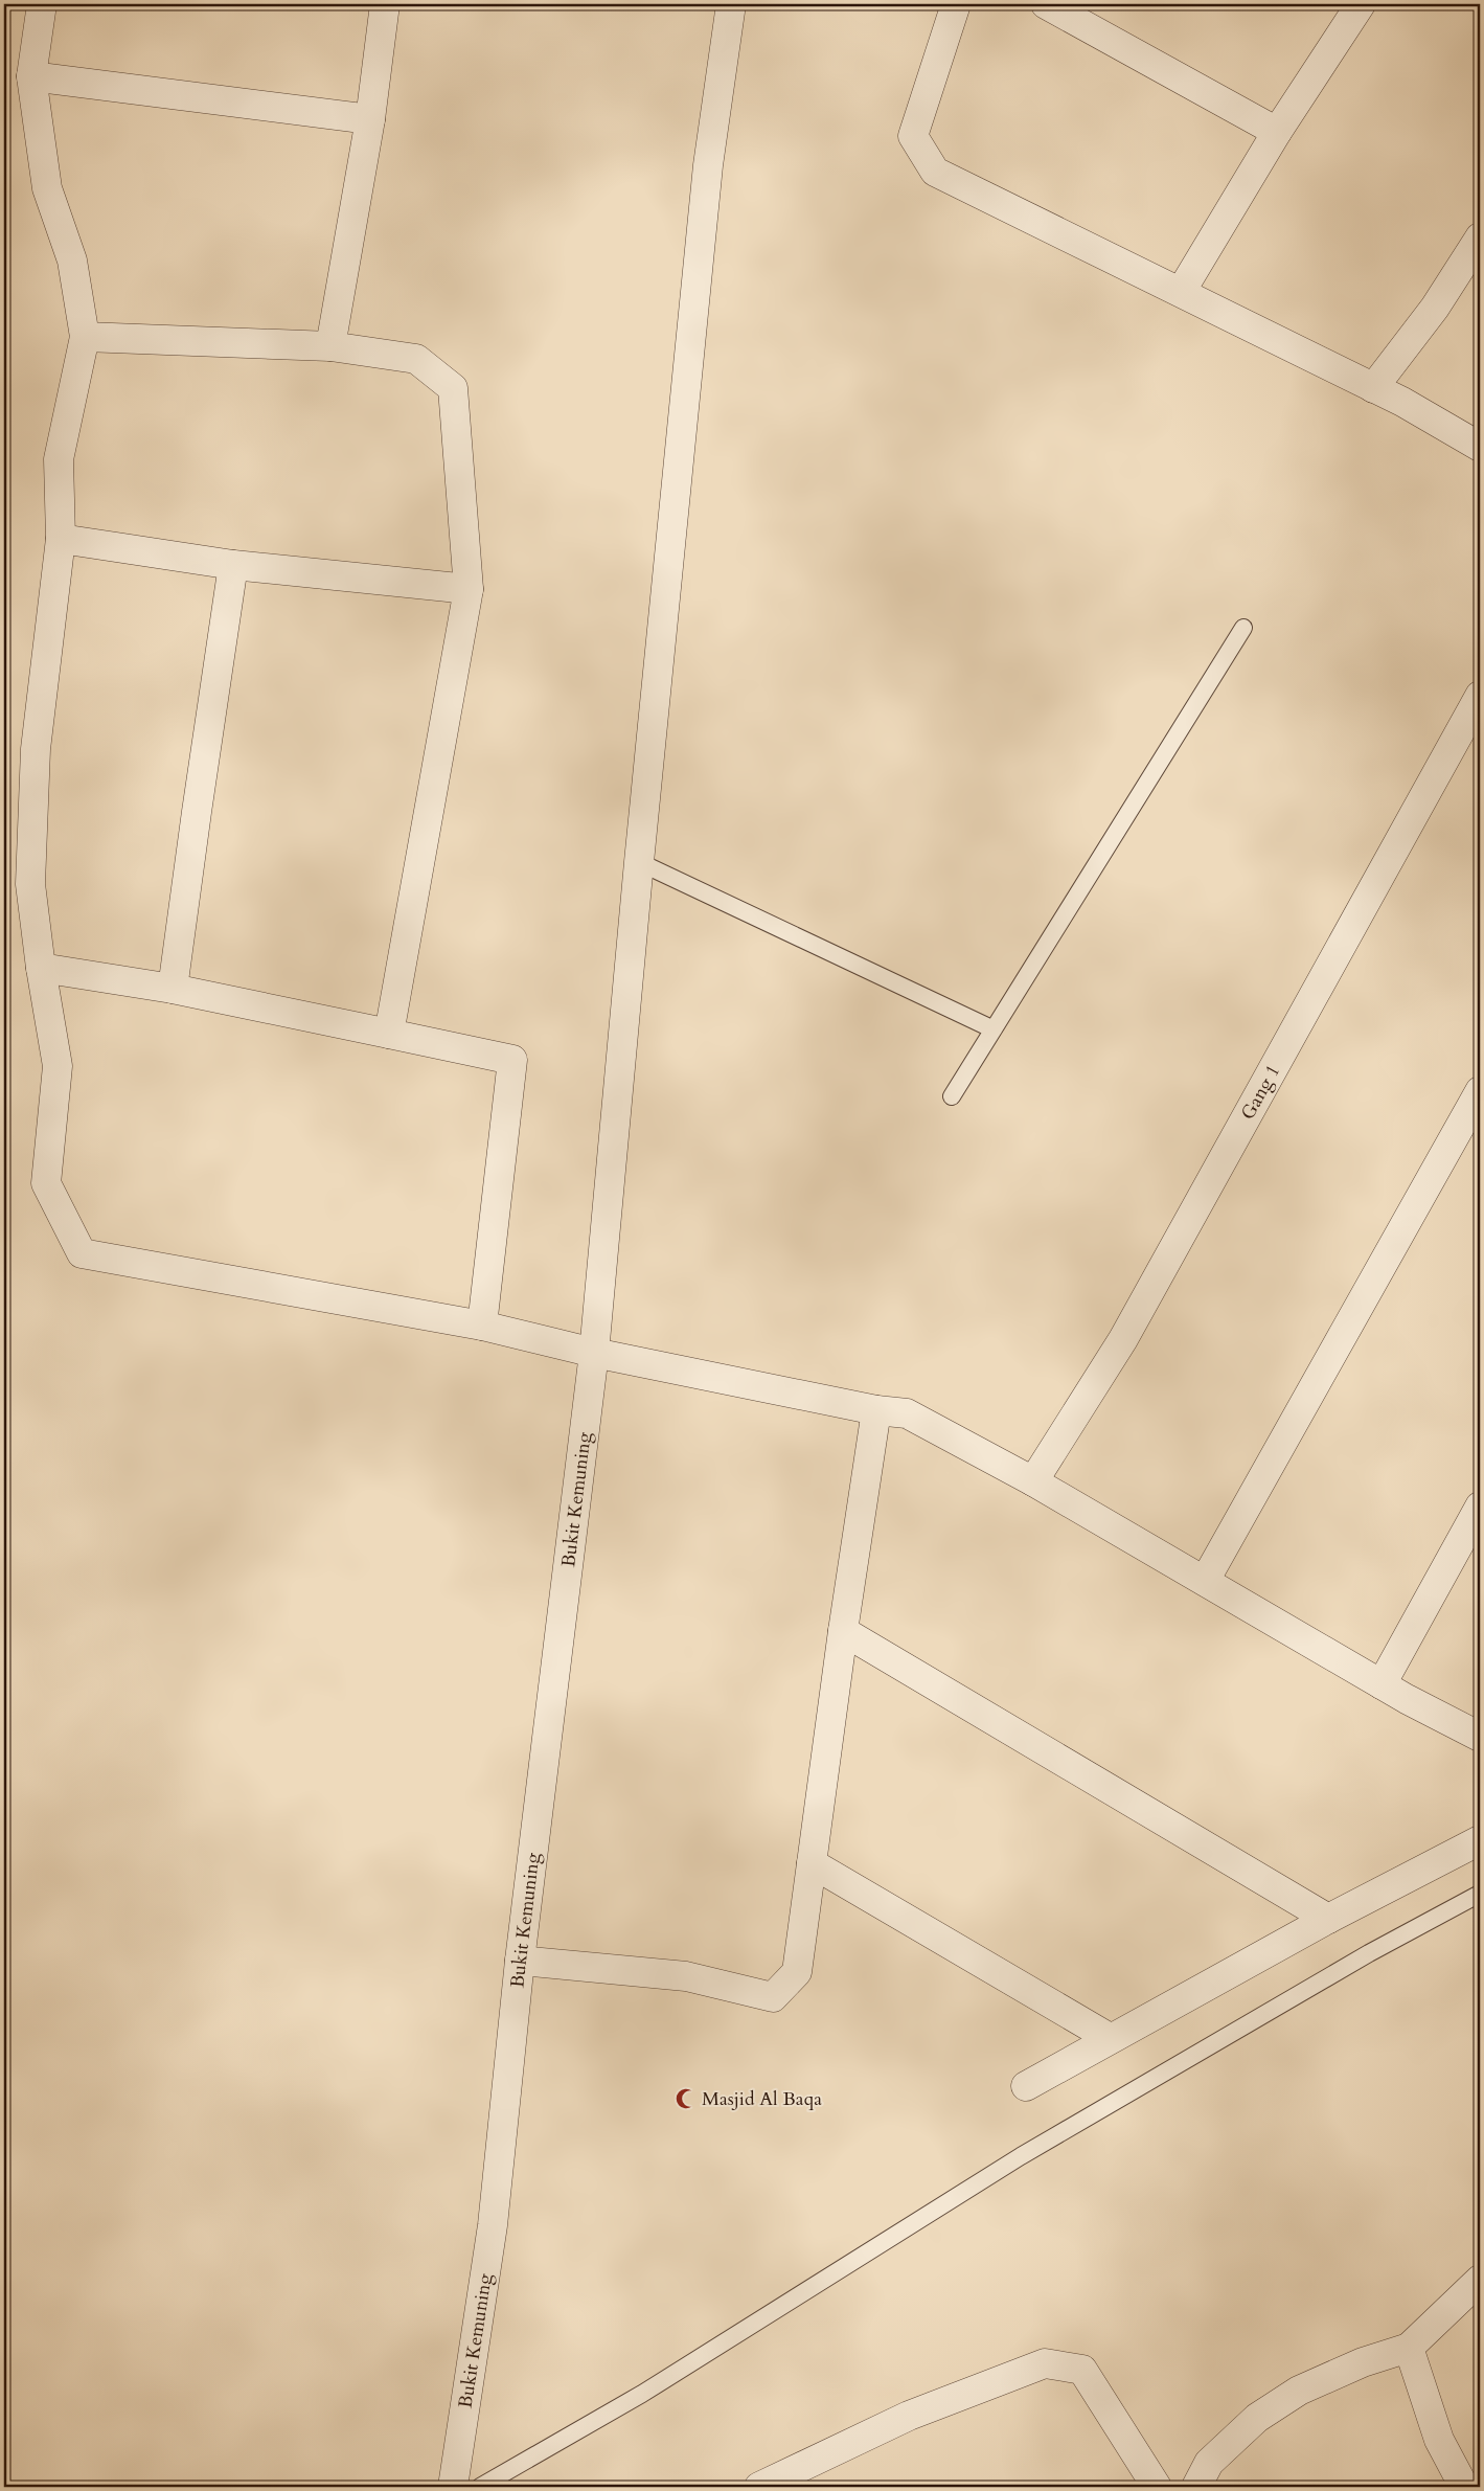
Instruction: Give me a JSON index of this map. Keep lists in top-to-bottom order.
{
  "streets": {
    "street": ["Gang 1", "Bukit Kemuning"]
  },
  "places": {
    "mosque": ["Masjid Al Baqa"]
  }
}
